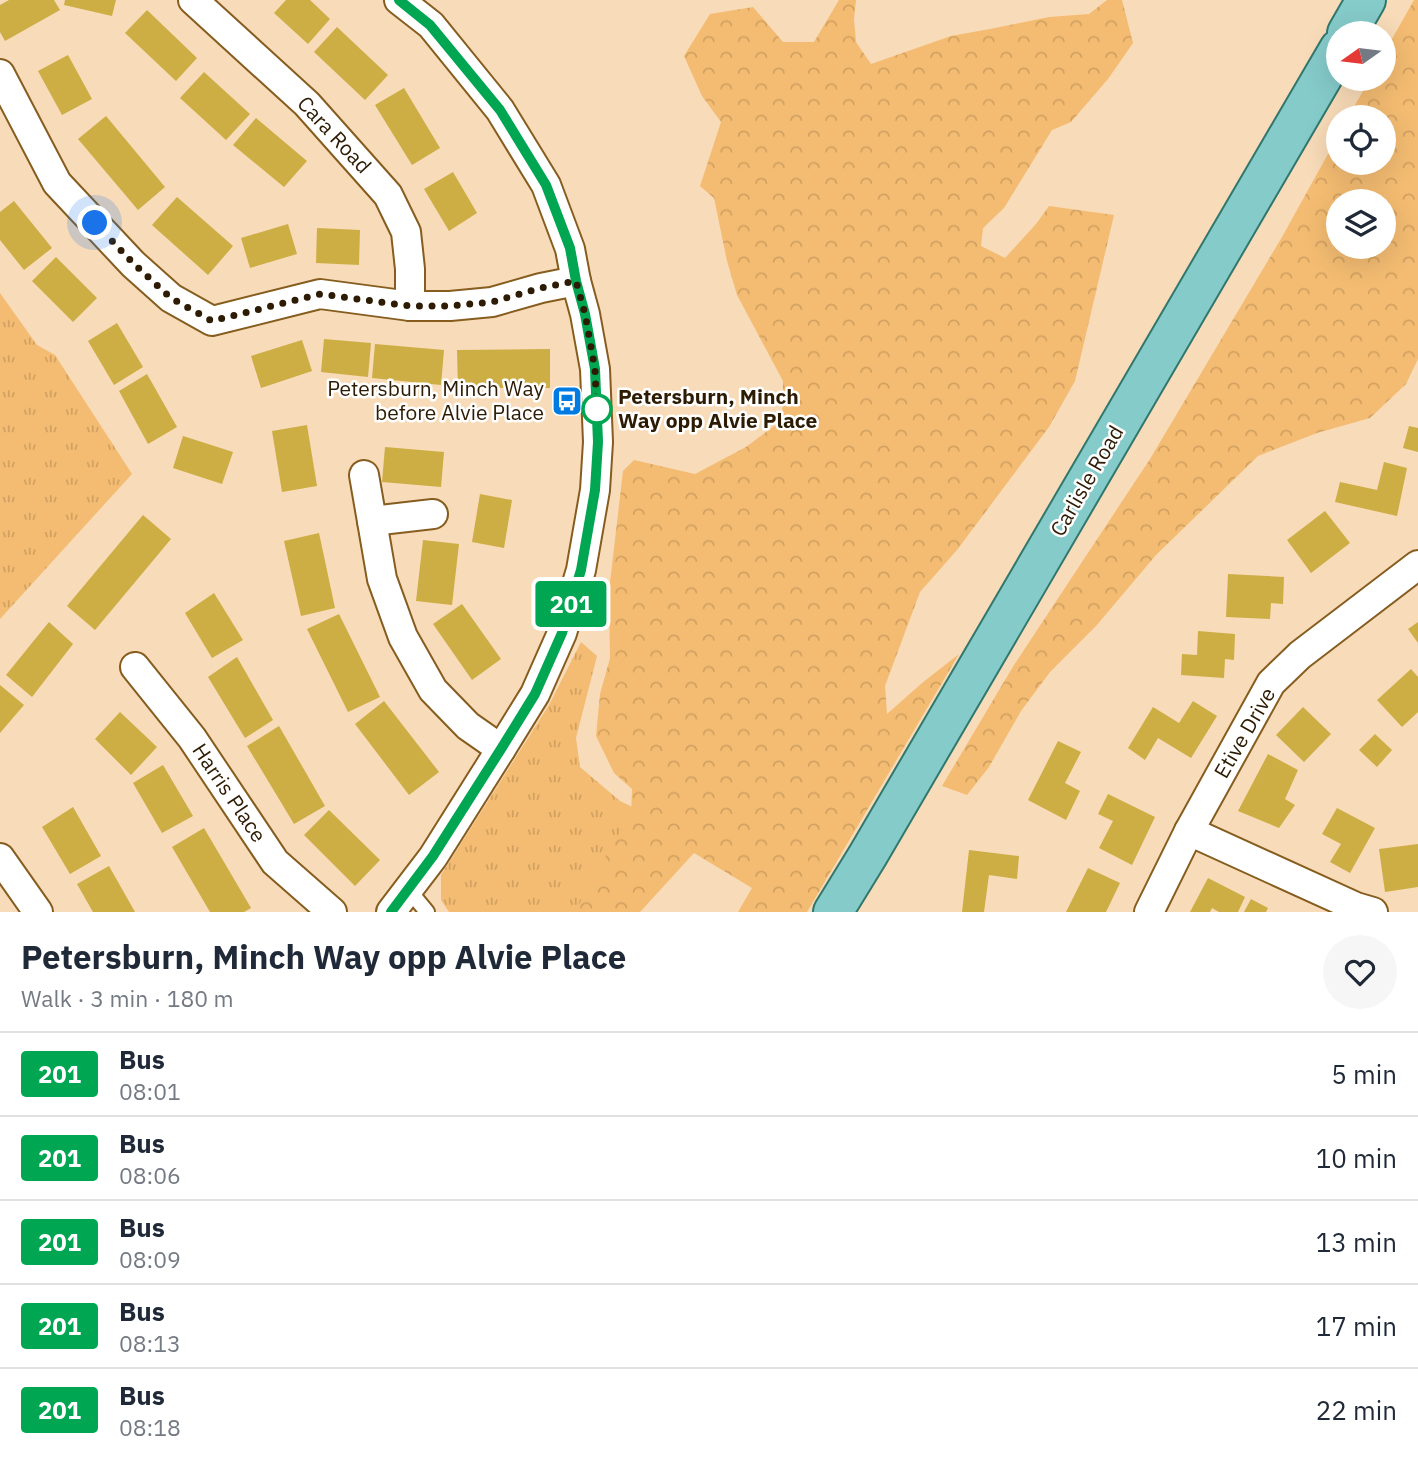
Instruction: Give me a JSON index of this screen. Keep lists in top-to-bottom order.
{
  "streets": {
    "main road": ["Carlisle Road"],
    "street": ["Cara Road", "Etive Drive", "Harris Place"]
  },
  "places": {
    "bus stop": ["Petersburn, Minch Way before Alvie Place"],
    "other": ["Petersburn, Minch Way opp Alvie Place"]
  },
  "lines": ["bus line 201"],
  "north": "left",
  "page": {
    "on_map": "201",
    "heading": ["Petersburn, Minch Way opp Alvie Place", "Walk · 3 min · 180 m"],
    "list": [
      {
        "mark": "201",
        "name": "Bus",
        "note": "08:01",
        "value": "5 min"
      },
      {
        "mark": "201",
        "name": "Bus",
        "note": "08:06",
        "value": "10 min"
      },
      {
        "mark": "201",
        "name": "Bus",
        "note": "08:09",
        "value": "13 min"
      },
      {
        "mark": "201",
        "name": "Bus",
        "note": "08:13",
        "value": "17 min"
      },
      {
        "mark": "201",
        "name": "Bus",
        "note": "08:18",
        "value": "22 min"
      }
    ]
  }
}
